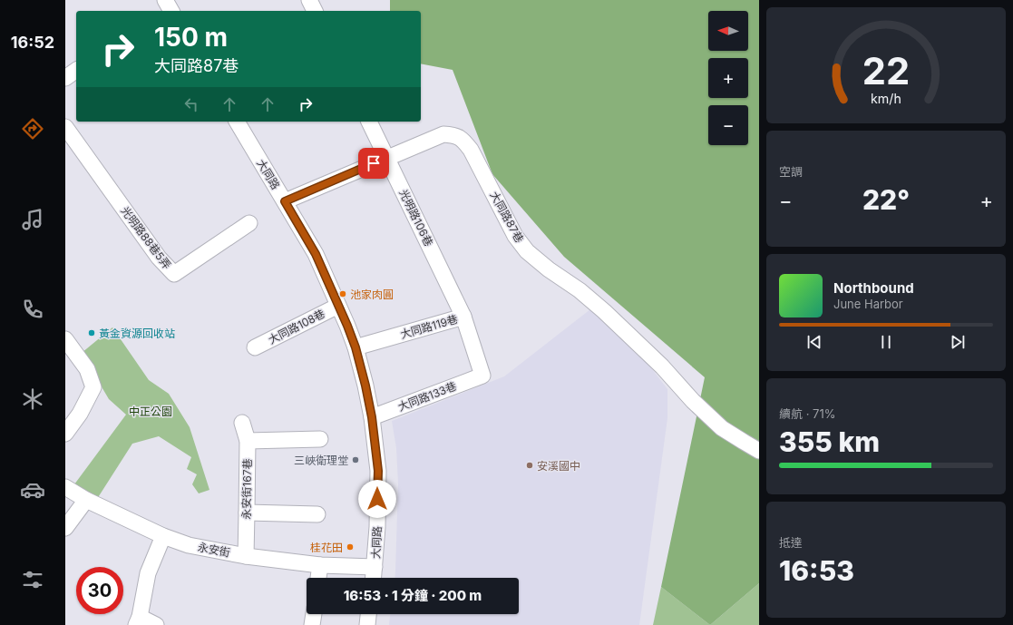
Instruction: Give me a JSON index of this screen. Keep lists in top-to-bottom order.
{
  "streets": {
    "street": [
      "大同路",
      "大同路87巷",
      "光明路106巷",
      "光明路88巷5弄",
      "大同路108巷",
      "大同路119巷",
      "大同路133巷",
      "永安街167巷",
      "永安街"
    ]
  },
  "crossings": [
    ["大同路", "大同路87巷"],
    ["大同路", "大同路108巷"],
    ["大同路", "大同路119巷"],
    ["大同路", "大同路133巷"],
    ["大同路", "永安街"],
    ["大同路87巷", "光明路106巷"],
    ["光明路106巷", "大同路119巷"],
    ["大同路119巷", "大同路133巷"],
    ["永安街167巷", "永安街"]
  ],
  "parks": ["中正公園"],
  "places": [
    "池家肉圓",
    "黃金資源回收站",
    "三峽衛理堂",
    "安溪國中",
    "桂花田"
  ],
  "north": "left",
  "page": {
    "tabs": "16:52",
    "map_buttons": ["+", "−"],
    "turn": ["150 m", "大同路87巷"],
    "tile": [
      "空調",
      ["續航 · 71%", "355 km"],
      ["抵達", "16:53"]
    ],
    "heat": ["−", "22°", "+"],
    "song": ["Northbound", "June Harbor"],
    "limit": "30",
    "trip": "16:53 · 1 分鐘 · 200 m",
    "gauge": ["22", "km/h"]
  }
}
